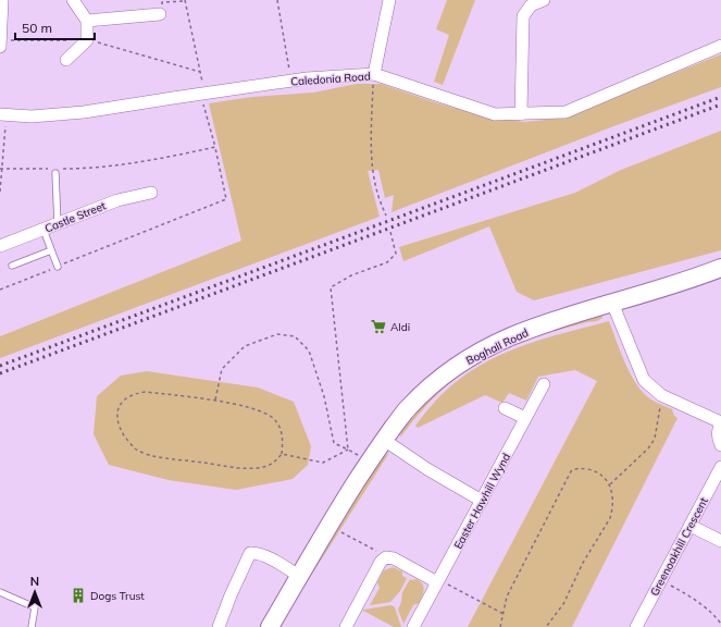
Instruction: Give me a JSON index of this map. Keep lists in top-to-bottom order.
{
  "streets": {
    "street": [
      "Caledonia Road",
      "Castle Street",
      "Boghall Road",
      "Easter Hawhill Wynd",
      "Greenoakhill Crescent"
    ]
  },
  "places": {
    "supermarket": ["Aldi"],
    "building": ["Dogs Trust"]
  },
  "scale_bar": "50 m",
  "north": "top"
}
